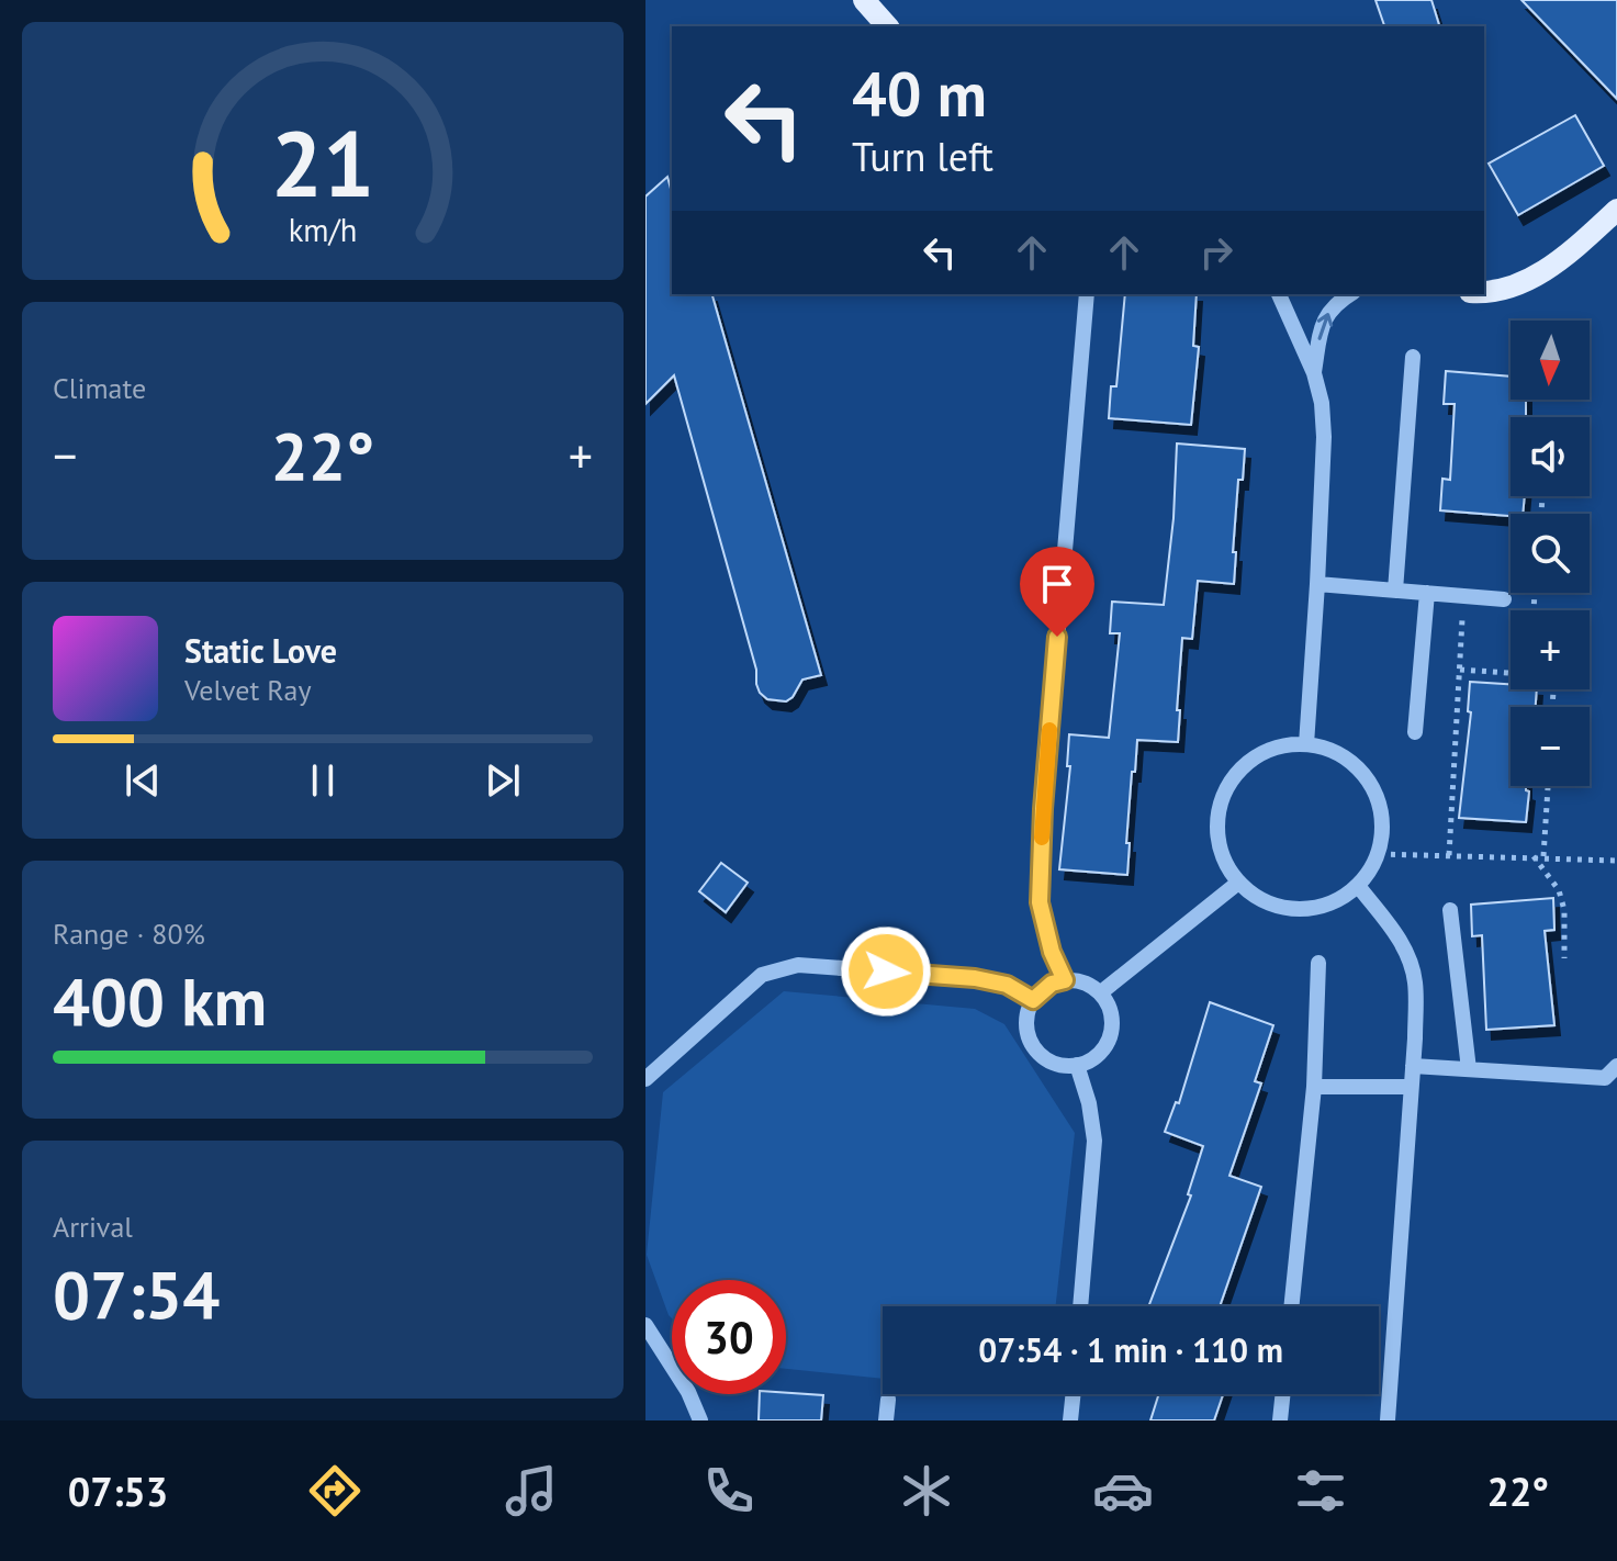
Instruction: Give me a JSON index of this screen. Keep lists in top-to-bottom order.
{
  "north": "bottom",
  "page": {
    "turn": ["40 m", "Turn left"],
    "tile": [
      "Climate",
      ["Range · 80%", "400 km"],
      ["Arrival", "07:54"]
    ],
    "map_buttons": ["+", "−"],
    "heat": ["−", "22°", "+"],
    "song": ["Static Love", "Velvet Ray"],
    "limit": "30",
    "trip": "07:54 · 1 min · 110 m",
    "tabs": ["07:53", "22°"],
    "gauge": ["21", "km/h"]
  }
}
